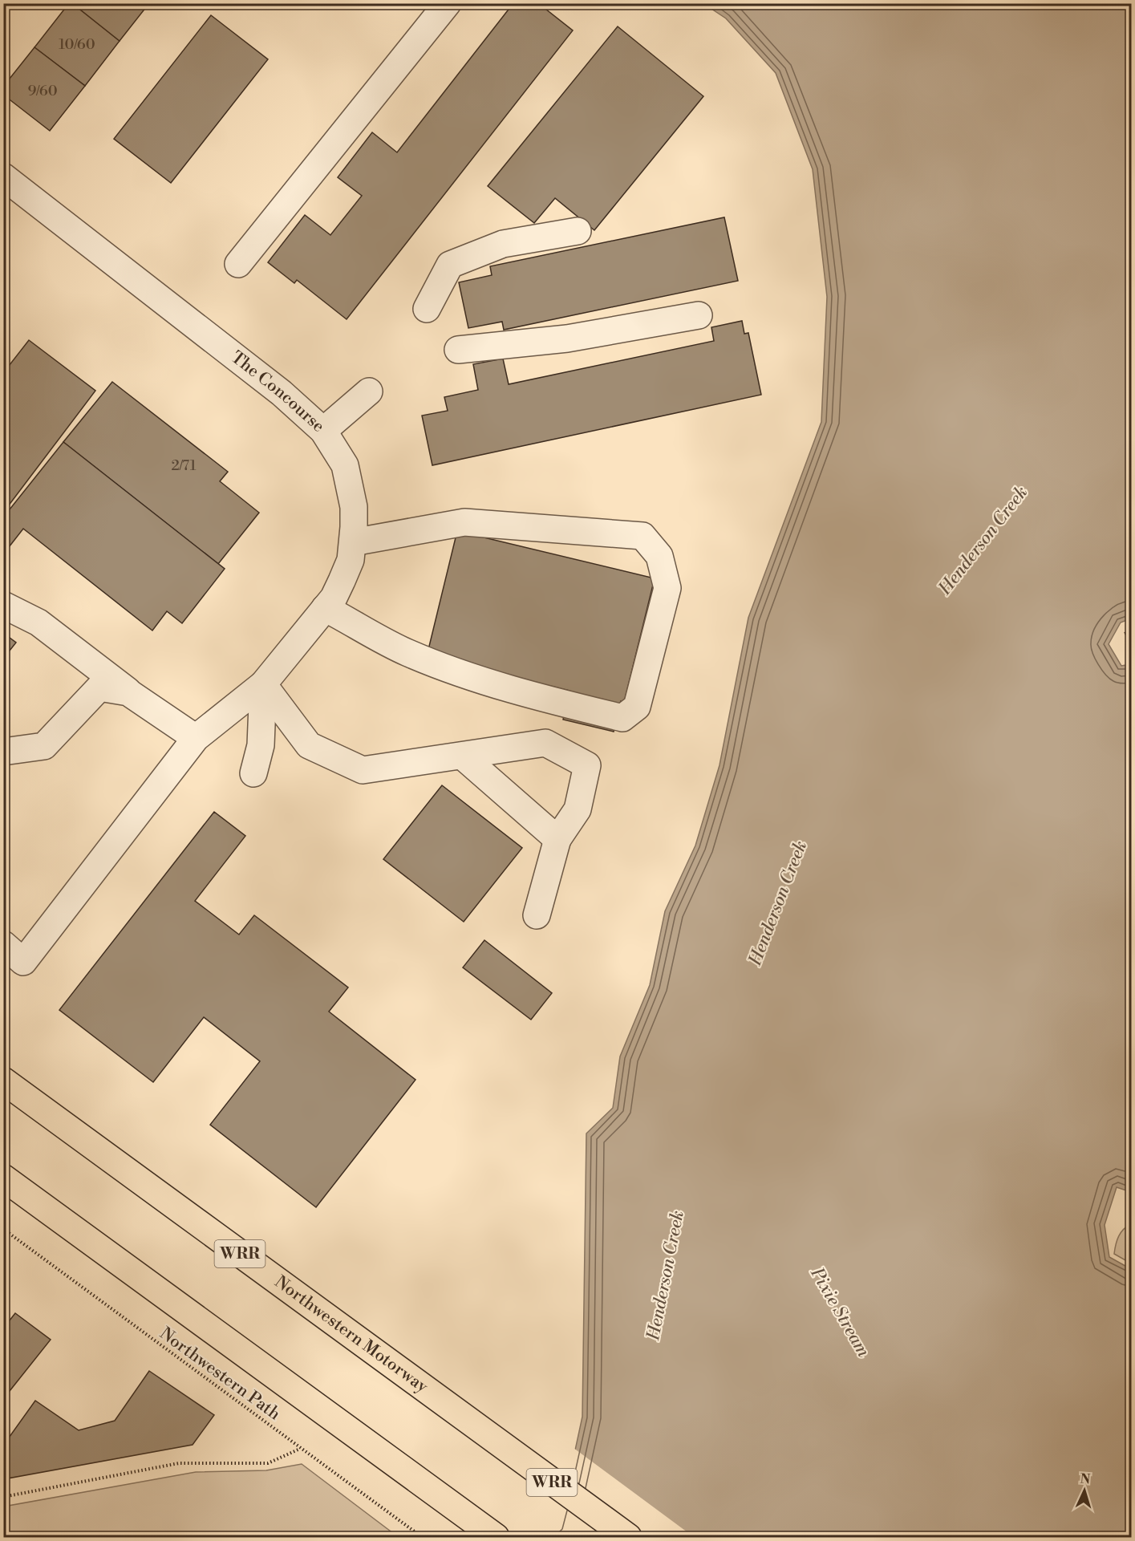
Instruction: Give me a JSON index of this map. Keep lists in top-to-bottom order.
{
  "streets": {
    "highway": ["WRR", "Northwestern Motorway"],
    "street": ["The Concourse"],
    "path": ["Northwestern Path"]
  },
  "water": ["Henderson Creek", "Pixie Stream"],
  "house_numbers": ["10/60", "9/60", "2/71"],
  "north": "top"
}
